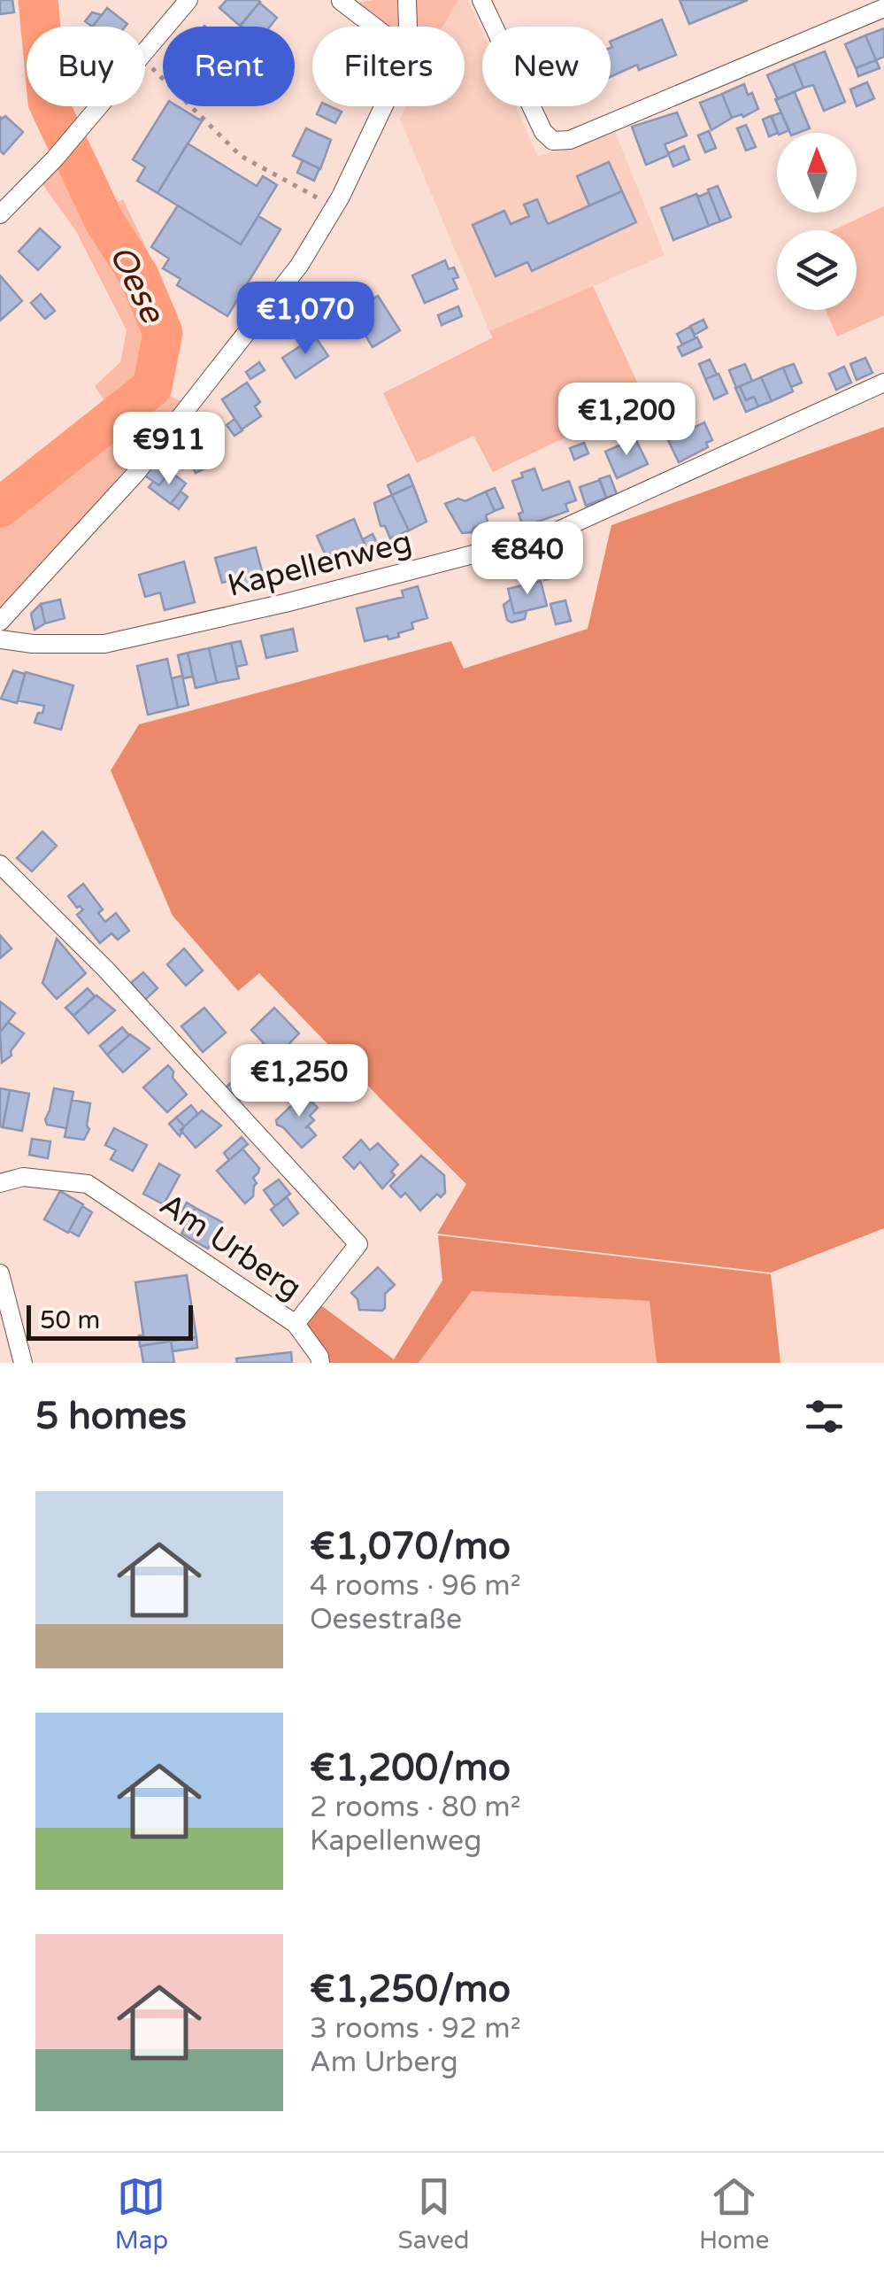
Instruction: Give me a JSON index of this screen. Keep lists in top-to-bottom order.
{
  "streets": {
    "street": ["Kapellenweg", "Am Urberg"]
  },
  "water": ["Oese"],
  "scale_bar": "50 m",
  "north": "top",
  "page": {
    "chip": [
      "Buy",
      "Rent",
      "Filters",
      "New"
    ],
    "price": [
      "€1,070",
      "€1,200",
      "€911",
      "€840",
      "€1,250"
    ],
    "scale": "50 m",
    "heading": "5 homes",
    "list": [
      {
        "name": "€1,070/mo",
        "note": "4 rooms · 96 m² · Oesestraße"
      },
      {
        "name": "€1,200/mo",
        "note": "2 rooms · 80 m² · Kapellenweg"
      },
      {
        "name": "€1,250/mo",
        "note": "3 rooms · 92 m² · Am Urberg"
      }
    ],
    "tabs": ["Map", "Saved", "Home"]
  }
}
